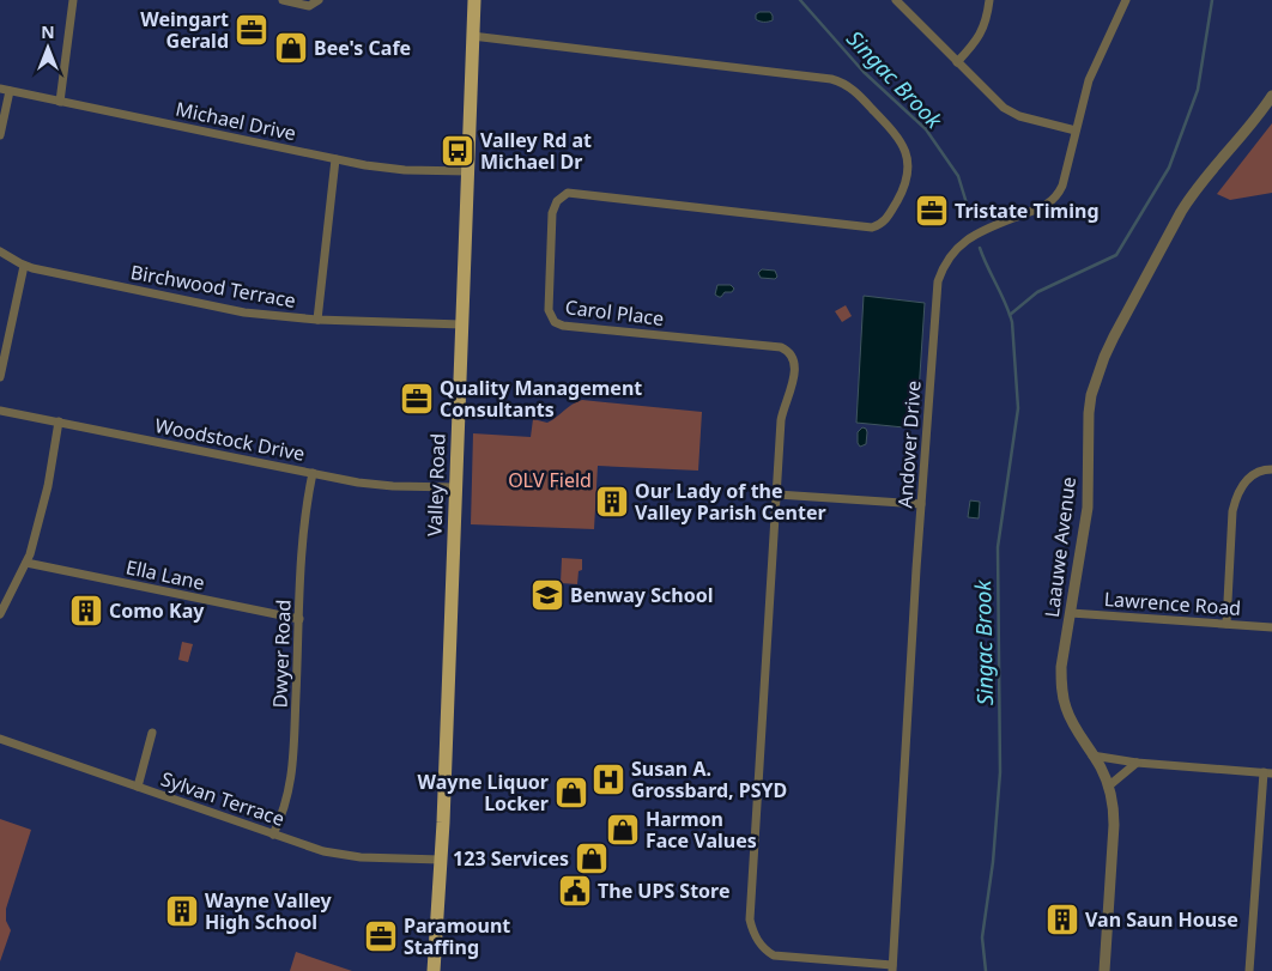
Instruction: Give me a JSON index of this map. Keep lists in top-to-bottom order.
{
  "streets": {
    "main road": ["Valley Road"],
    "street": [
      "Michael Drive",
      "Birchwood Terrace",
      "Carol Place",
      "Woodstock Drive",
      "Andover Drive",
      "Laauwe Avenue",
      "Ella Lane",
      "Lawrence Road",
      "Dwyer Road",
      "Sylvan Terrace"
    ]
  },
  "crossings": [
    ["Michael Drive", "Valley Road"],
    ["Birchwood Terrace", "Valley Road"],
    ["Carol Place", "Andover Drive"],
    ["Carol Place", "Valley Road"],
    ["Woodstock Drive", "Valley Road"],
    ["Woodstock Drive", "Dwyer Road"],
    ["Valley Road", "Sylvan Terrace"],
    ["Laauwe Avenue", "Lawrence Road"],
    ["Ella Lane", "Dwyer Road"],
    ["Dwyer Road", "Sylvan Terrace"]
  ],
  "water": ["Singac Brook"],
  "parks": ["OLV Field"],
  "places": {
    "office": [
      "Weingart Gerald",
      "Tristate Timing",
      "Quality Management Consultants",
      "Paramount Staffing"
    ],
    "shop": [
      "Bee's Cafe",
      "Wayne Liquor Locker",
      "Harmon Face Values",
      "123 Services"
    ],
    "bus stop": ["Valley Rd at Michael Dr"],
    "building": [
      "Our Lady of the Valley Parish Center",
      "Como Kay",
      "Wayne Valley High School",
      "Van Saun House"
    ],
    "school or university": ["Benway School"],
    "hospital": ["Susan A. Grossbard, PSYD"],
    "public building": ["The UPS Store"]
  },
  "north": "top"
}
